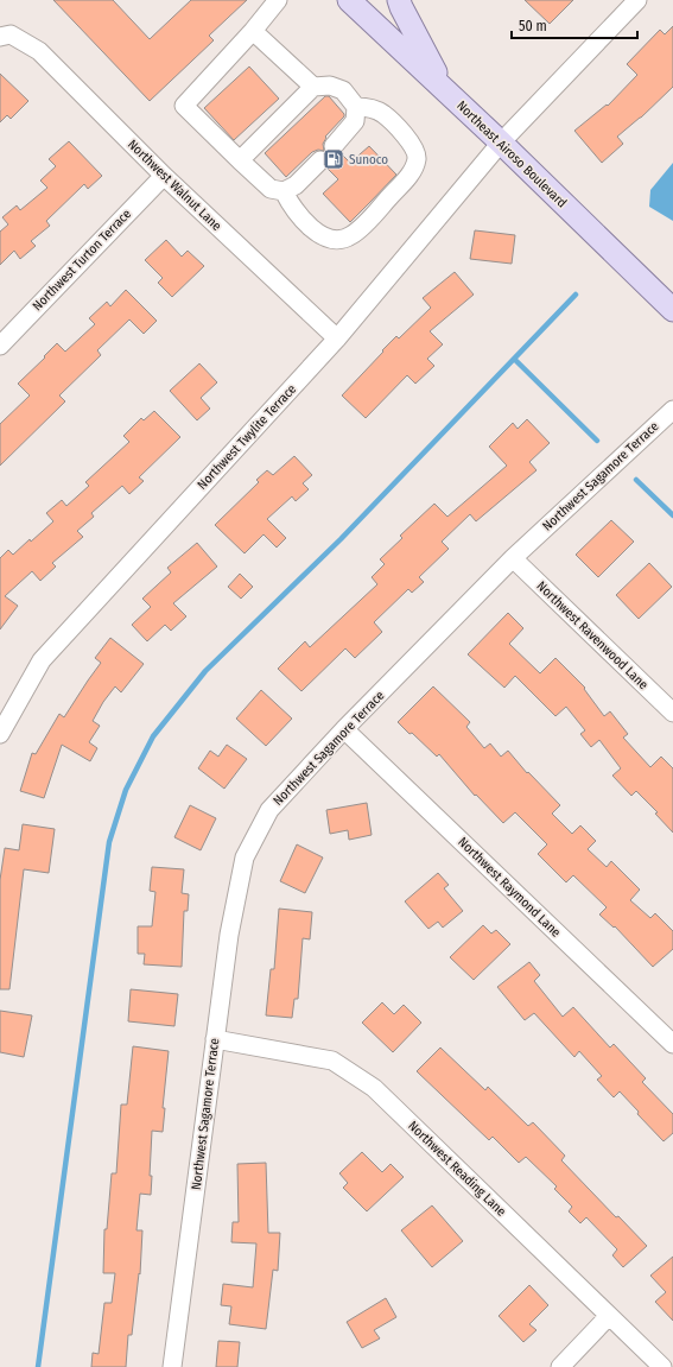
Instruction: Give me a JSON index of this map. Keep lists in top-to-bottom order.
{
  "streets": {
    "main road": ["Northeast Airoso Boulevard"],
    "street": [
      "Northwest Walnut Lane",
      "Northwest Turton Terrace",
      "Northwest Twylite Terrace",
      "Northwest Sagamore Terrace",
      "Northwest Ravenwood Lane",
      "Northwest Raymond Lane",
      "Northwest Reading Lane"
    ]
  },
  "crossings": [
    ["Northeast Airoso Boulevard", "Northwest Twylite Terrace"],
    ["Northwest Walnut Lane", "Northwest Turton Terrace"],
    ["Northwest Walnut Lane", "Northwest Twylite Terrace"],
    ["Northwest Sagamore Terrace", "Northwest Ravenwood Lane"],
    ["Northwest Sagamore Terrace", "Northwest Raymond Lane"],
    ["Northwest Sagamore Terrace", "Northwest Reading Lane"]
  ],
  "places": {
    "fuel station": ["Sunoco"]
  },
  "scale_bar": "50 m"
}
